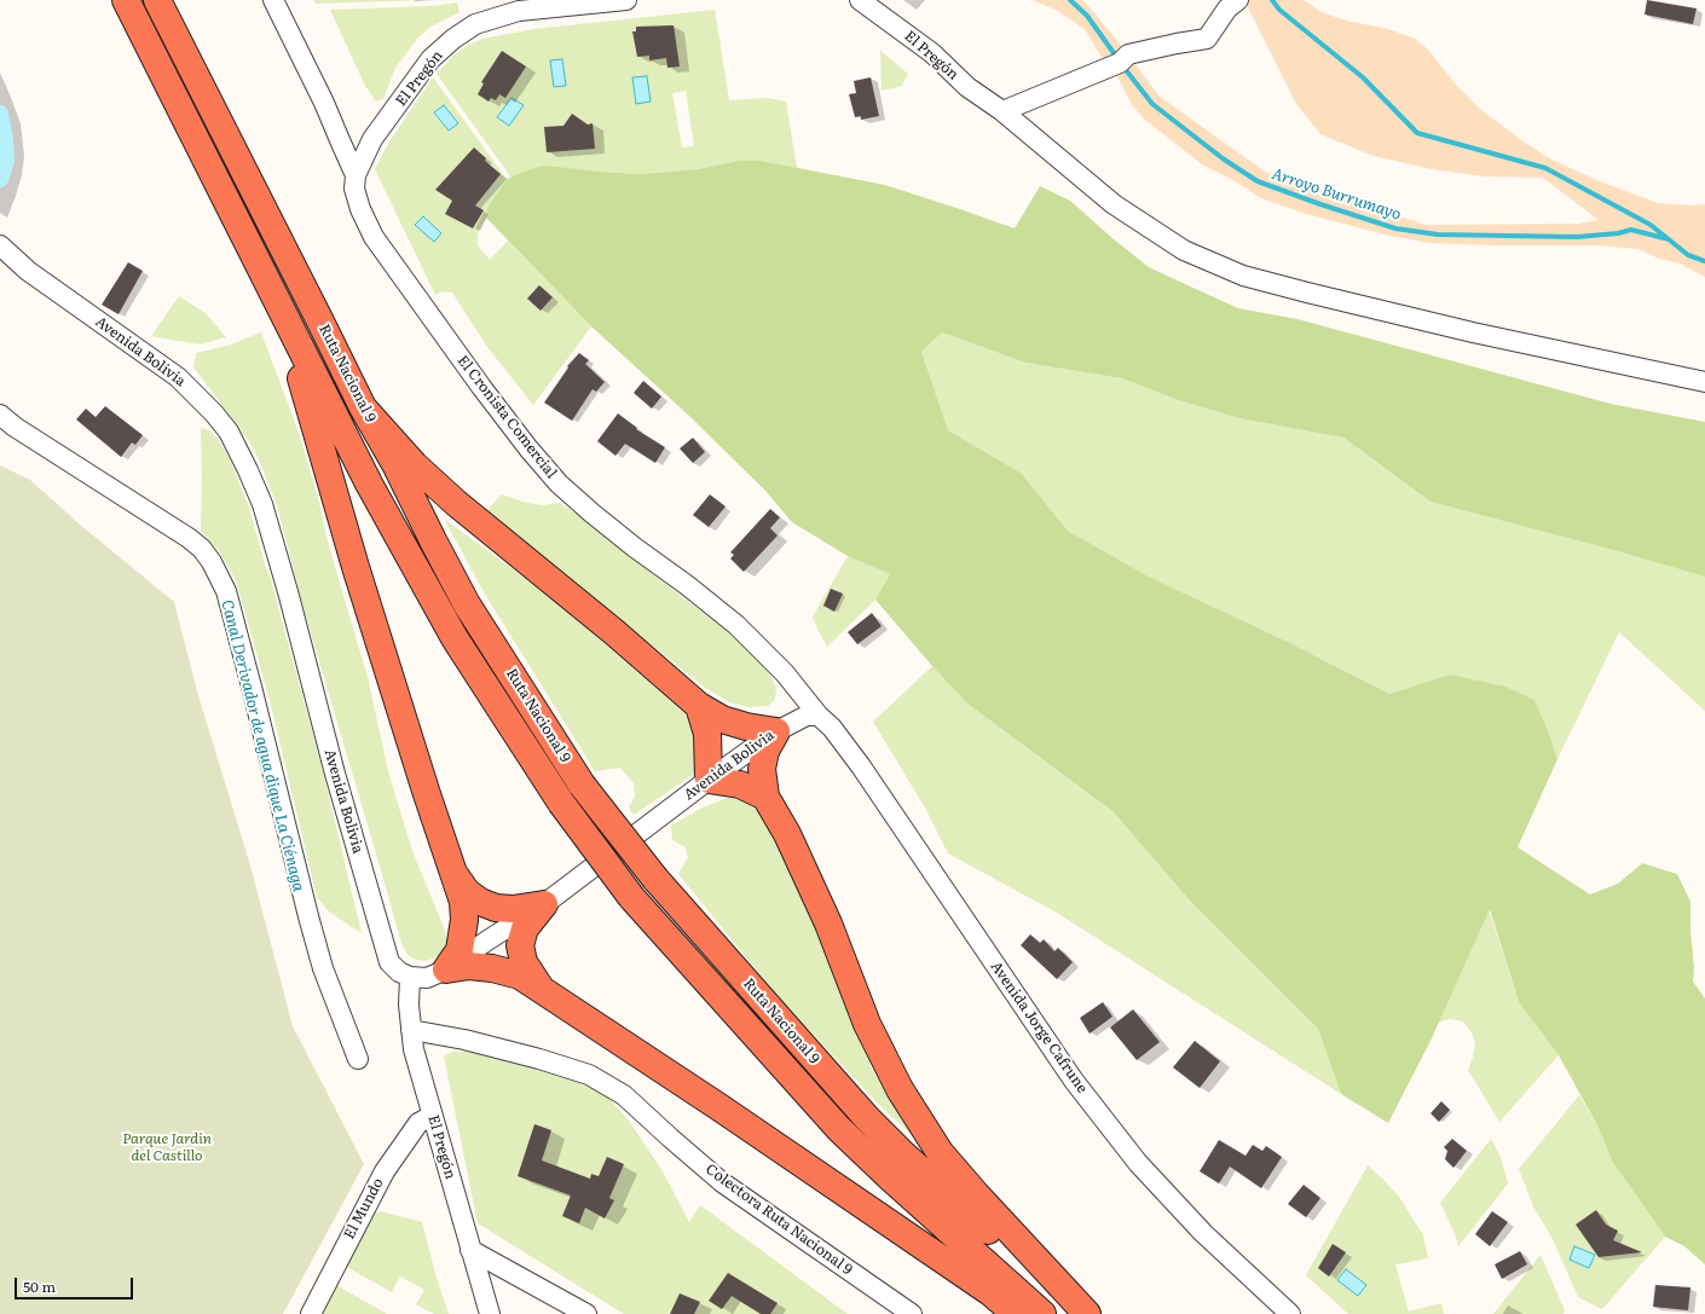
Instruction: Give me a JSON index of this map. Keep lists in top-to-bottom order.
{
  "streets": {
    "highway": ["Ruta Nacional 9"],
    "street": [
      "El Pregón",
      "Avenida Bolivia",
      "El Cronista Comercial",
      "Avenida Jorge Cafrune",
      "El Mundo",
      "Colectora Ruta Nacional 9"
    ]
  },
  "crossings": [
    ["El Pregón", "Avenida Bolivia"],
    ["El Pregón", "El Cronista Comercial"],
    ["El Pregón", "El Mundo"],
    ["El Pregón", "Colectora Ruta Nacional 9"],
    ["Avenida Bolivia", "El Cronista Comercial"],
    ["Avenida Bolivia", "Avenida Jorge Cafrune"],
    ["El Cronista Comercial", "Avenida Jorge Cafrune"]
  ],
  "water": ["Arroyo Burrumayo", "Canal Derivador de agua dique La Ciénaga"],
  "parks": ["Parque Jardín del Castillo"],
  "scale_bar": "50 m"
}
